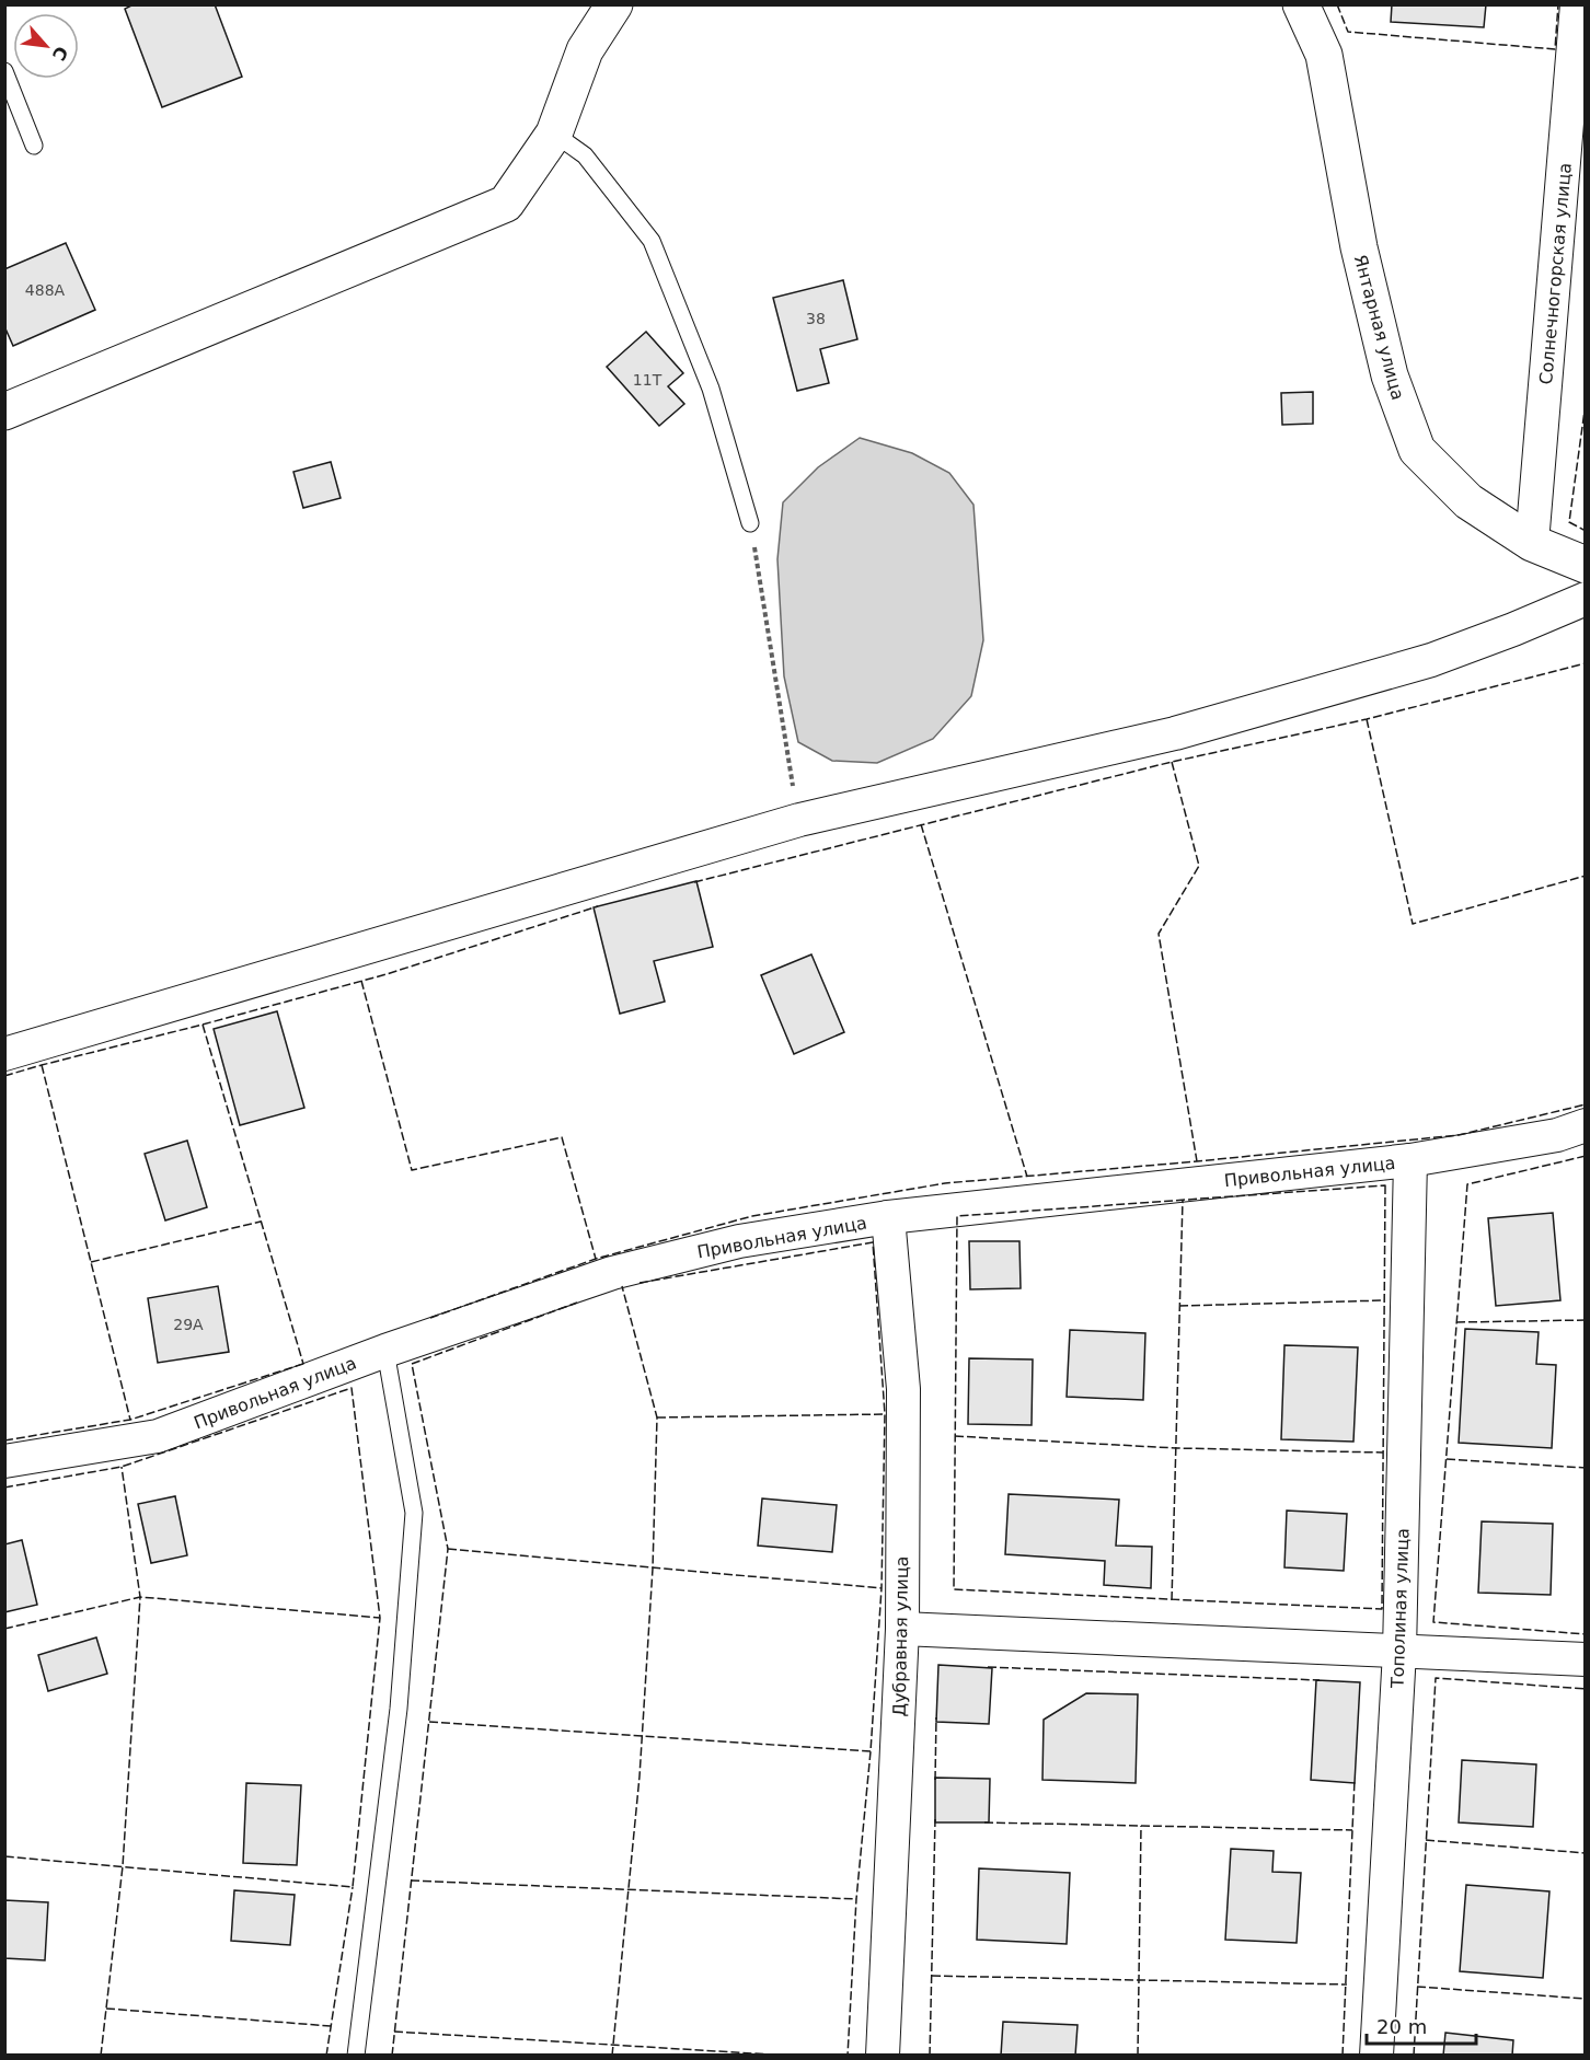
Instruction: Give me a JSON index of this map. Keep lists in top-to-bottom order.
{
  "streets": {
    "street": [
      "Солнечногорская улица",
      "Янтарная улица",
      "Привольная улица",
      "Тополиная улица",
      "Дубравная улица"
    ]
  },
  "crossings": [
    ["Солнечногорская улица", "Янтарная улица"],
    ["Привольная улица", "Тополиная улица"],
    ["Привольная улица", "Дубравная улица"]
  ],
  "house_numbers": [
    "488А",
    "38",
    "11Т",
    "29А"
  ],
  "scale_bar": "20 m",
  "north": "bottom right"
}
